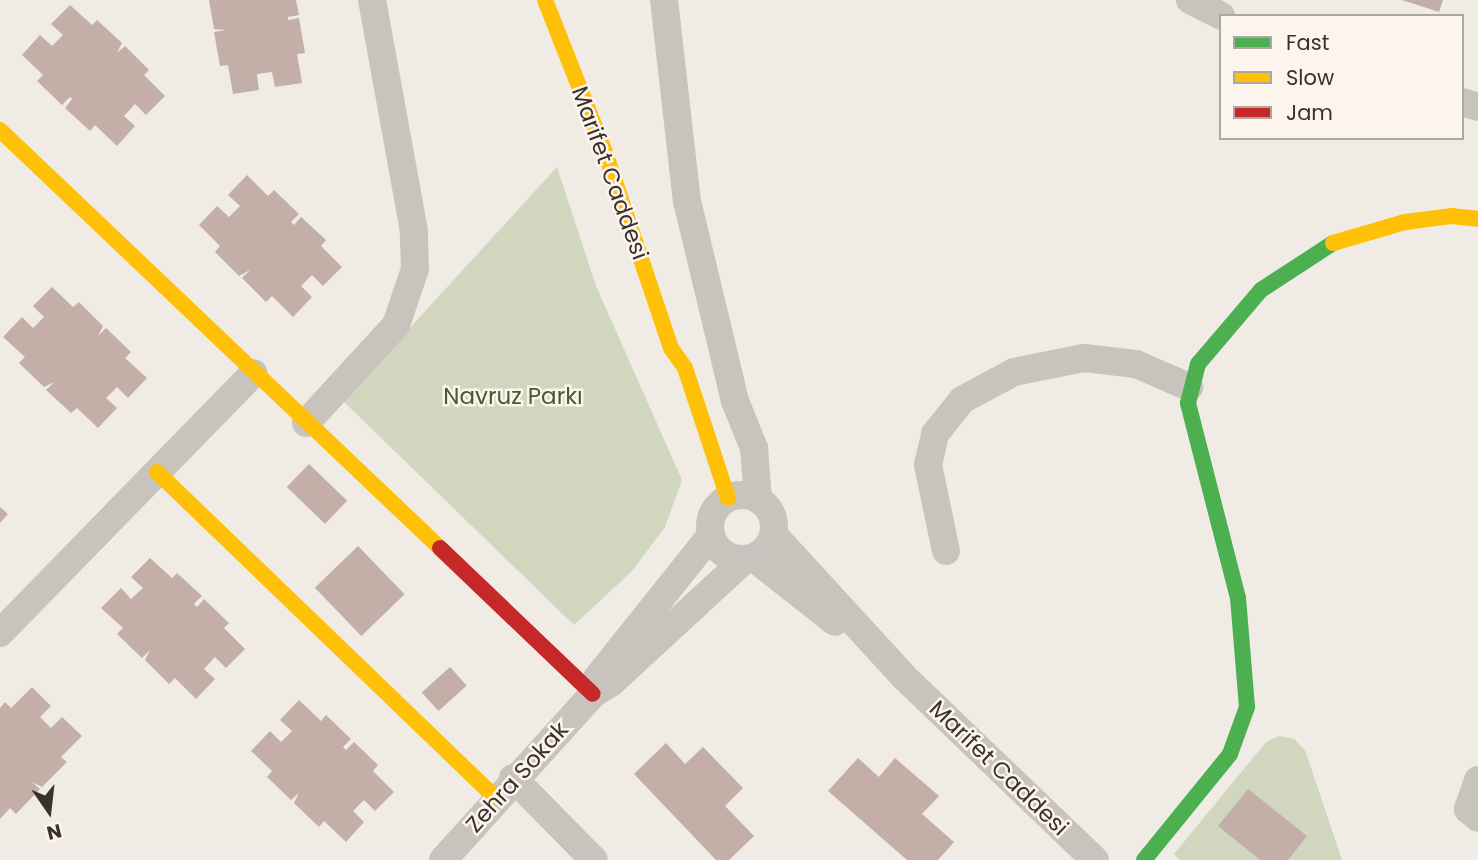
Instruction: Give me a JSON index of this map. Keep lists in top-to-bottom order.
{
  "streets": {
    "street": ["Marifet Caddesi", "Zehra Sokak"]
  },
  "parks": ["Navruz Parkı"],
  "legend": ["Fast", "Slow", "Jam"],
  "north": "bottom"
}
